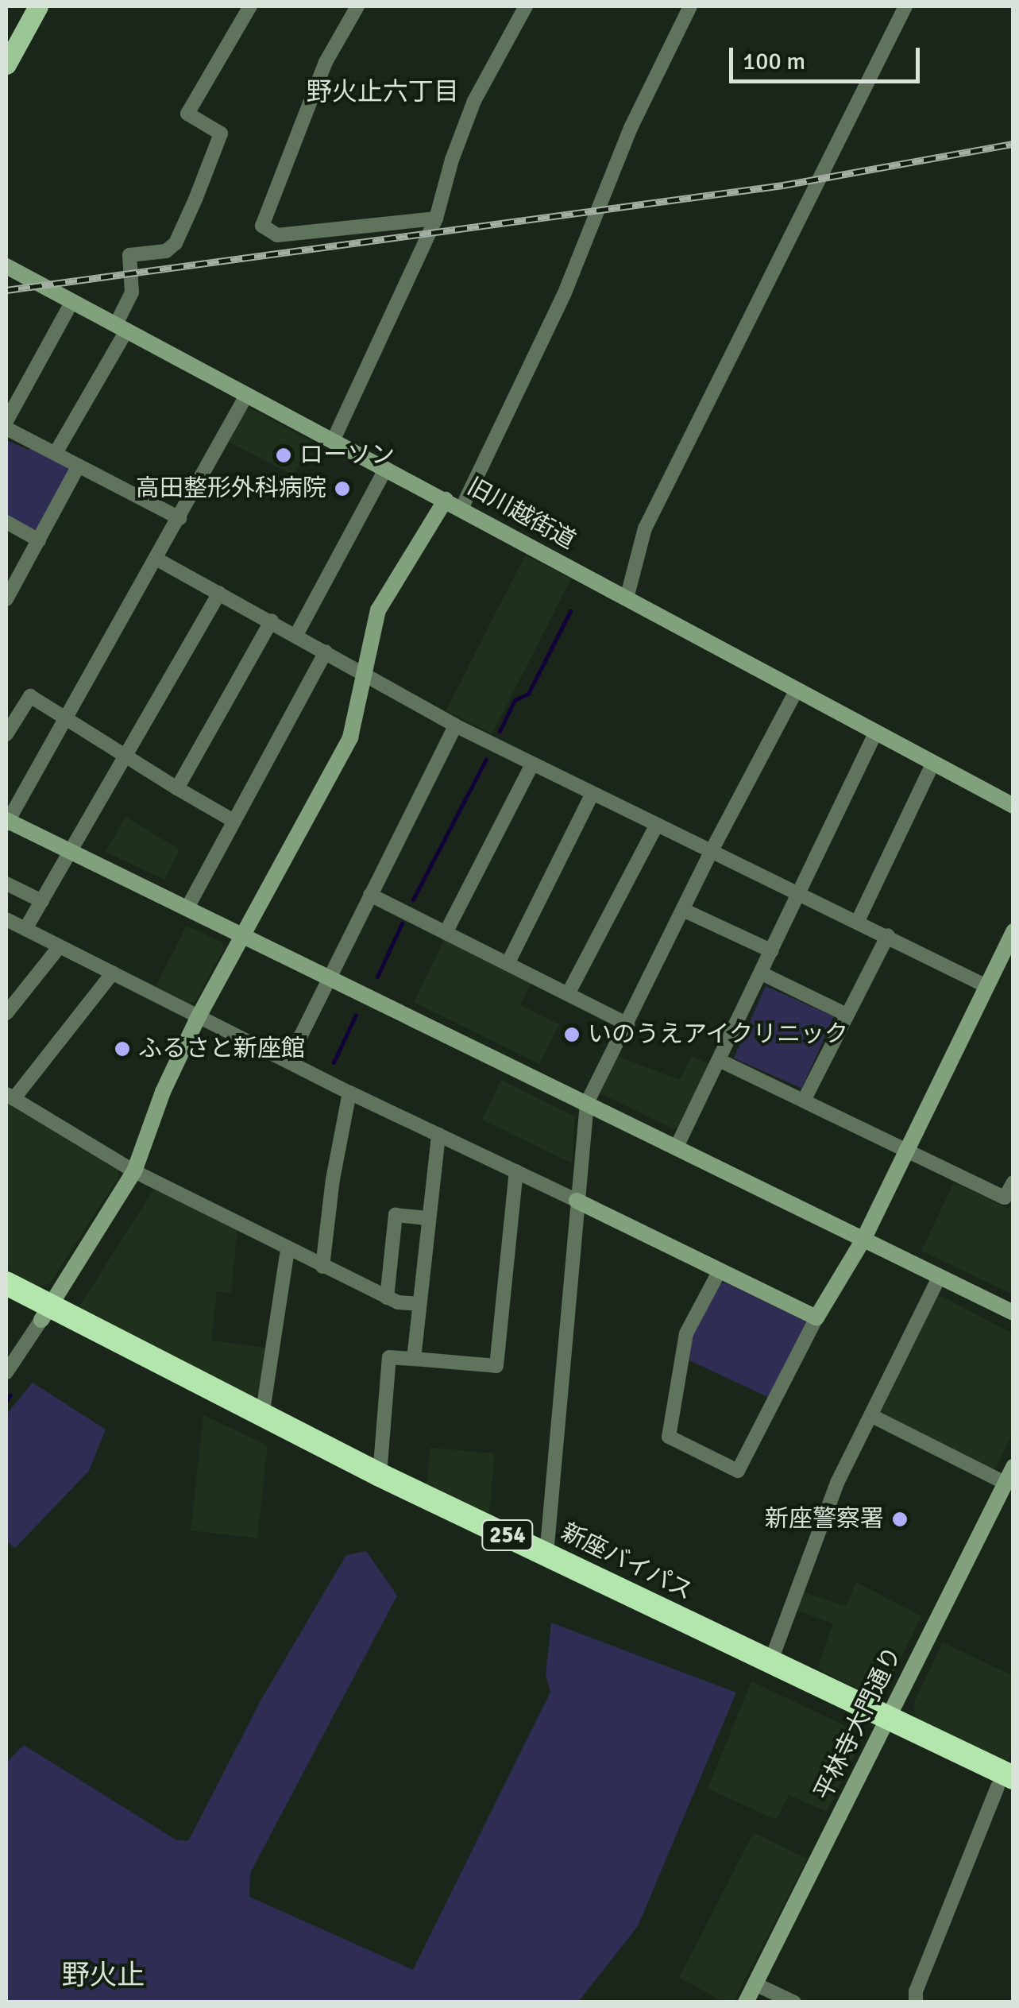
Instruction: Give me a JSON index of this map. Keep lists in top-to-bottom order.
{
  "streets": {
    "highway": ["254", "新座バイパス"],
    "street": ["旧川越街道", "平林寺大門通り"]
  },
  "crossings": [
    ["新座バイパス", "平林寺大門通り"]
  ],
  "districts": ["野火止六丁目", "野火止"],
  "places": [
    "ローソン",
    "高田整形外科病院",
    "いのうえアイクリニック",
    "ふるさと新座館",
    "新座警察署"
  ],
  "scale_bar": "100 m"
}
